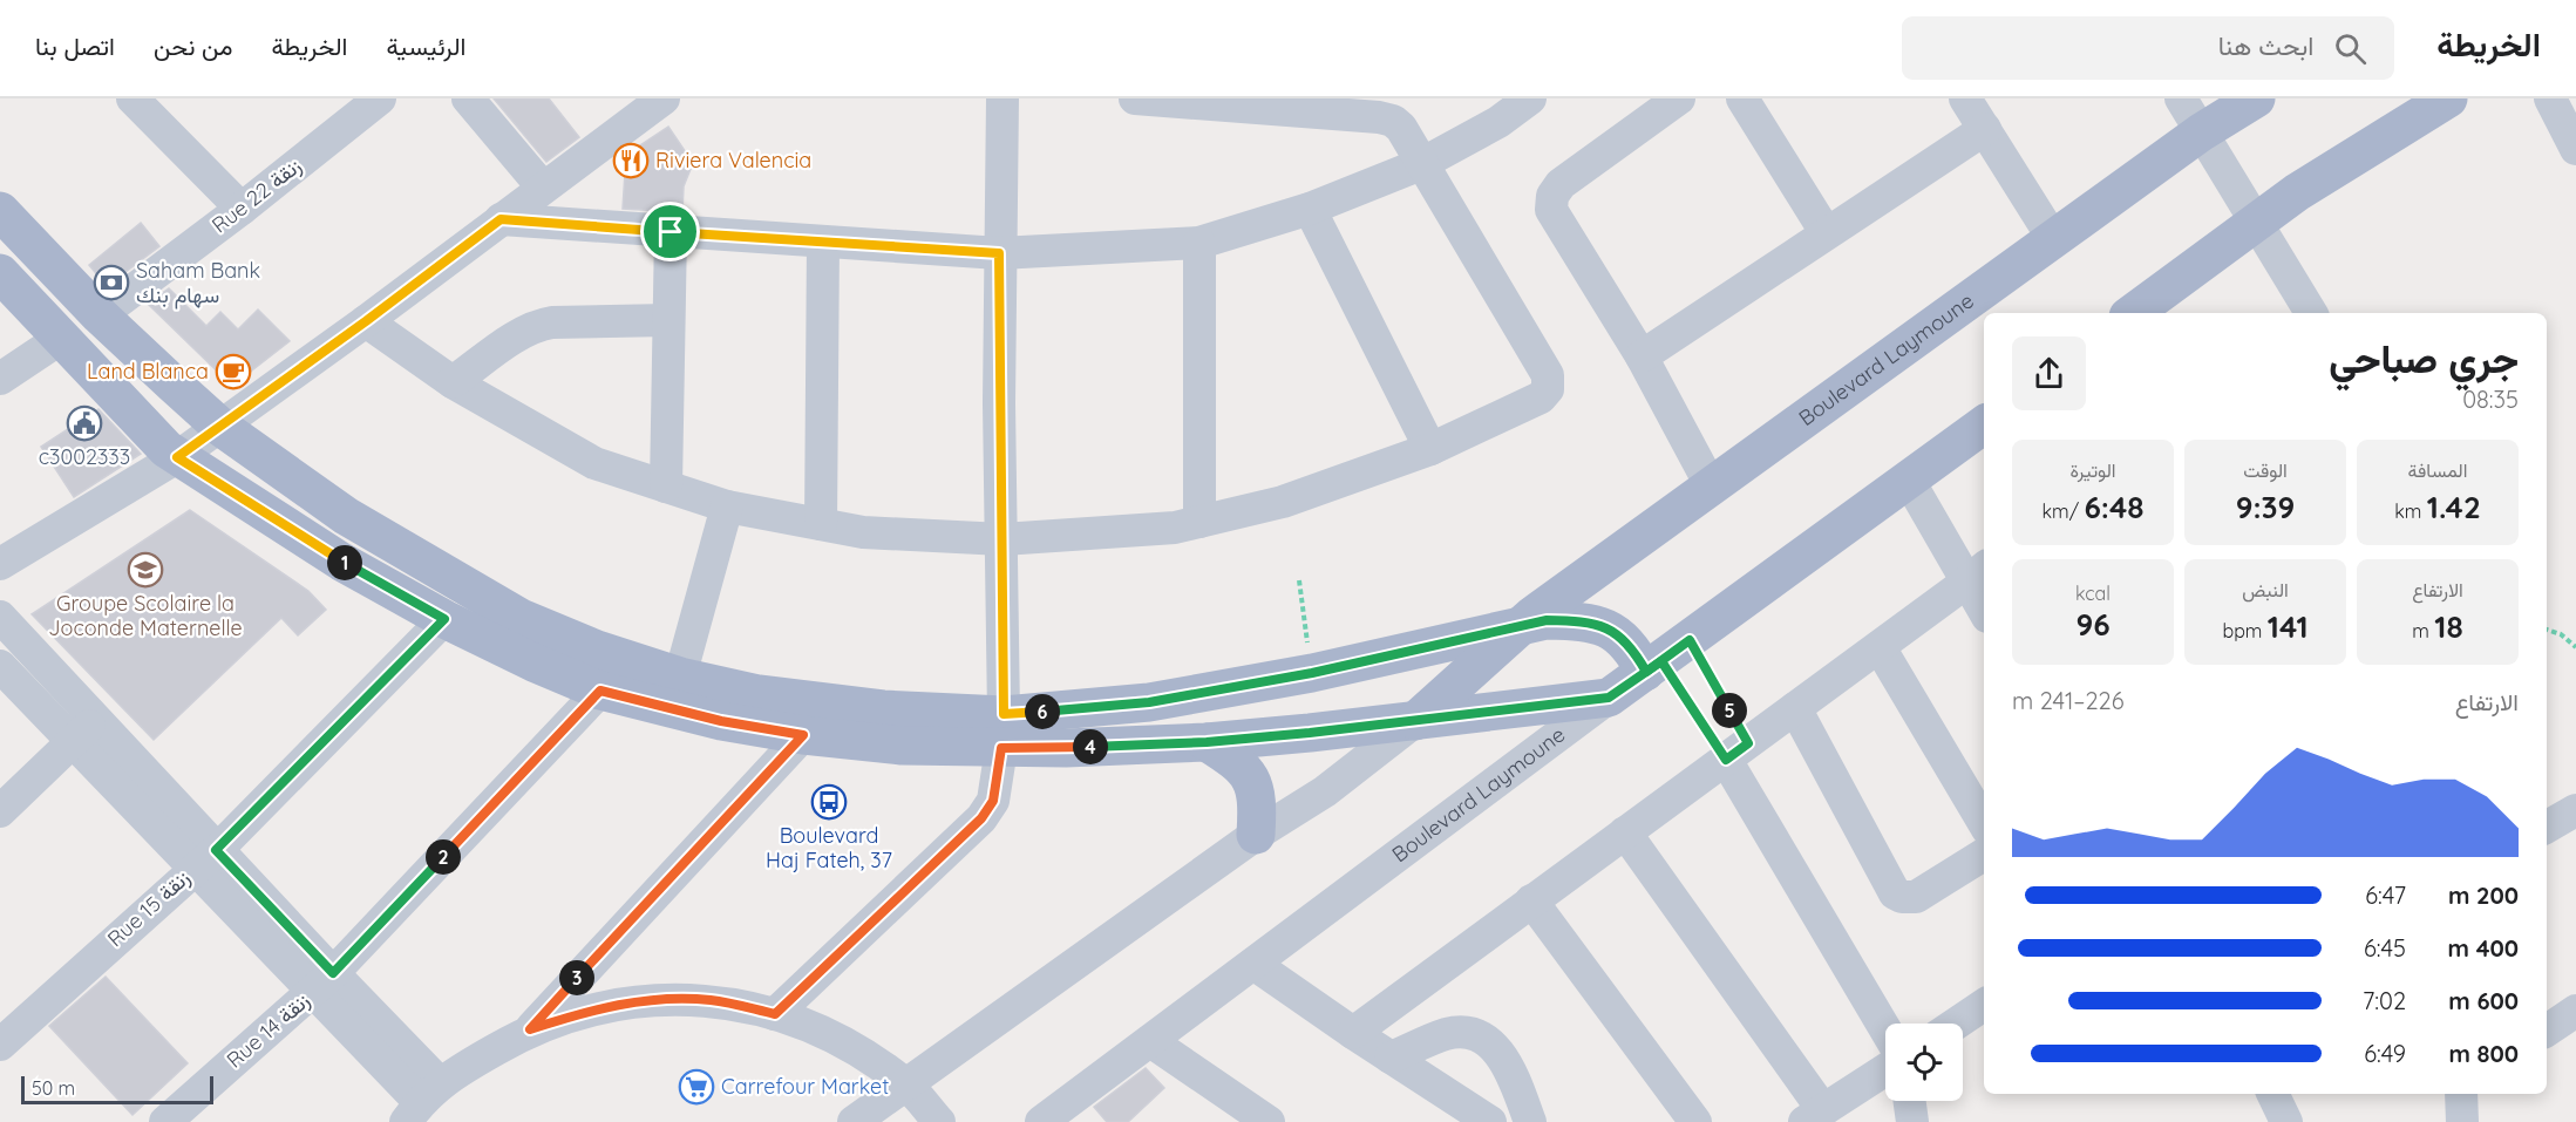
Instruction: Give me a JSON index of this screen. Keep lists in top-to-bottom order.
{
  "streets": {
    "main road": ["Boulevard Laymoune"],
    "street": ["Rue 22 زنقة", "Rue 15 زنقة", "Rue 14 زنقة"]
  },
  "places": {
    "restaurant": ["Riviera Valencia"],
    "bank": ["Saham Bank سهام بنك"],
    "cafe": ["Land Blanca"],
    "public building": ["c3002333"],
    "school or university": ["Groupe Scolaire la Joconde Maternelle"],
    "bus stop": ["Boulevard Haj Fateh, 37"],
    "supermarket": ["Carrefour Market"]
  },
  "scale_bar": "50 m",
  "page": {
    "header": "الخريطة",
    "search": "ابحث هنا",
    "nav": [
      "الرئيسية",
      "الخريطة",
      "من نحن",
      "اتصل بنا"
    ],
    "heading": ["جري صباحي", "08:35"],
    "stats": [
      ["المسافة", "1.42 km"],
      ["الوقت", "9:39"],
      ["الوتيرة", "6:48 /km"],
      ["الارتفاع", "18 m"],
      ["النبض", "141 bpm"],
      ["kcal", "96"]
    ],
    "pins": [
      "1",
      "5",
      "6",
      "4",
      "2",
      "3"
    ],
    "chart": ["الارتفاع", "226–241 m"],
    "list": [
      {
        "name": "200 m",
        "note": "6:47"
      },
      {
        "name": "400 m",
        "note": "6:45"
      },
      {
        "name": "600 m",
        "note": "7:02"
      },
      {
        "name": "800 m",
        "note": "6:49"
      }
    ],
    "scale": "50 m"
  }
}
